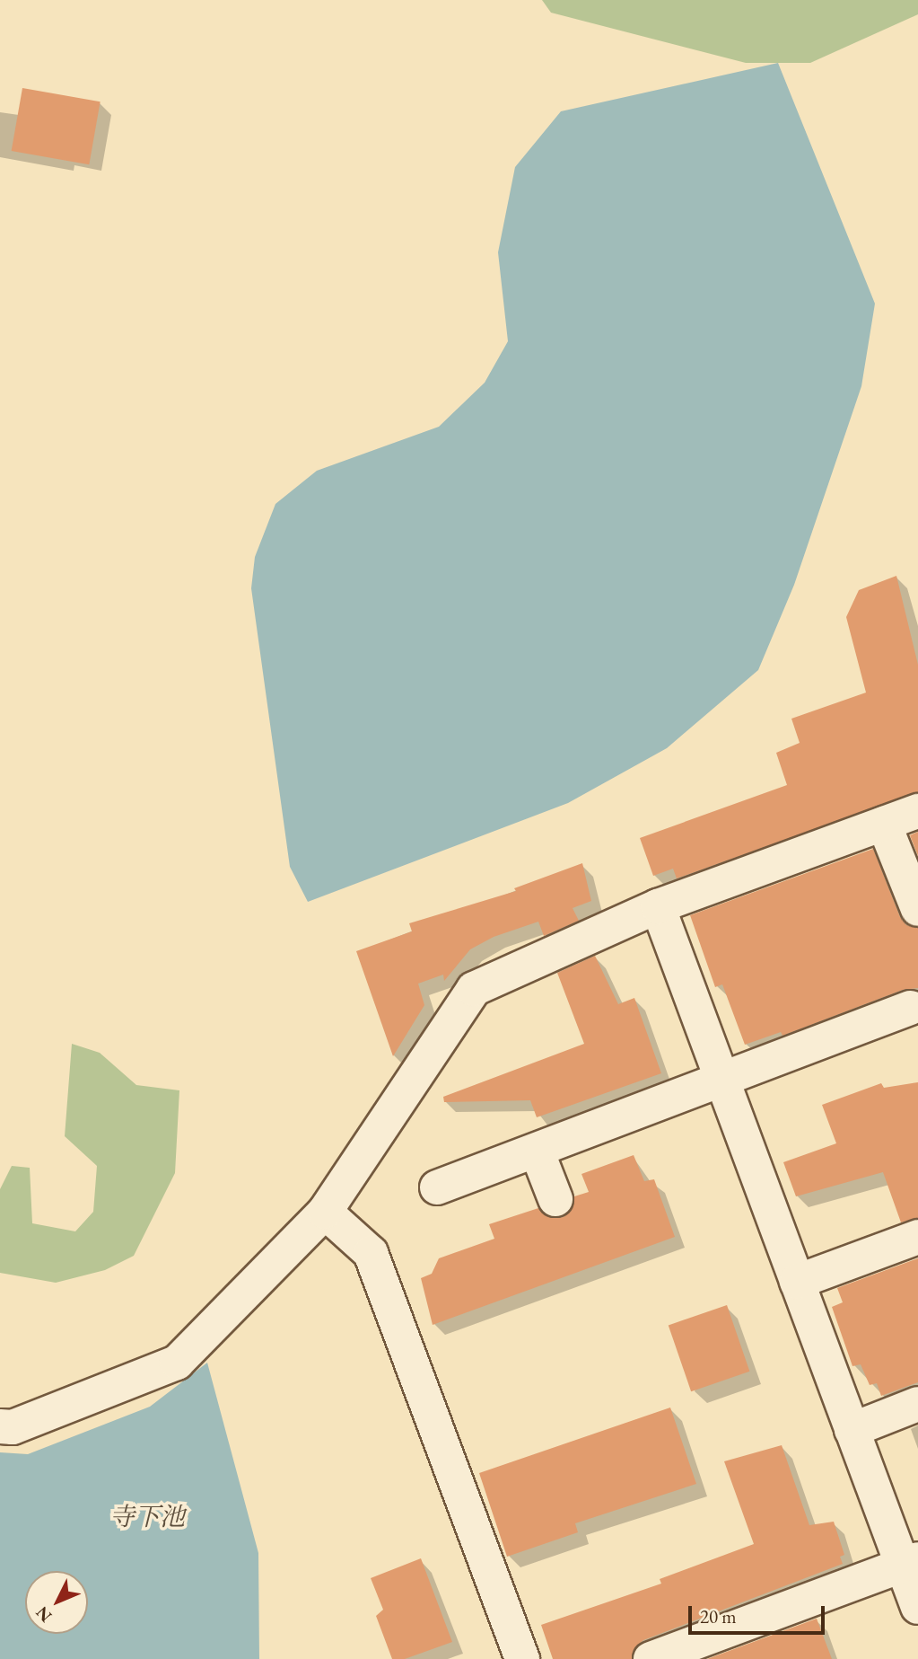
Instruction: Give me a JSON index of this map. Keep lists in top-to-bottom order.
{
  "water": ["寺下池"],
  "scale_bar": "20 m",
  "north": "bottom left"
}
